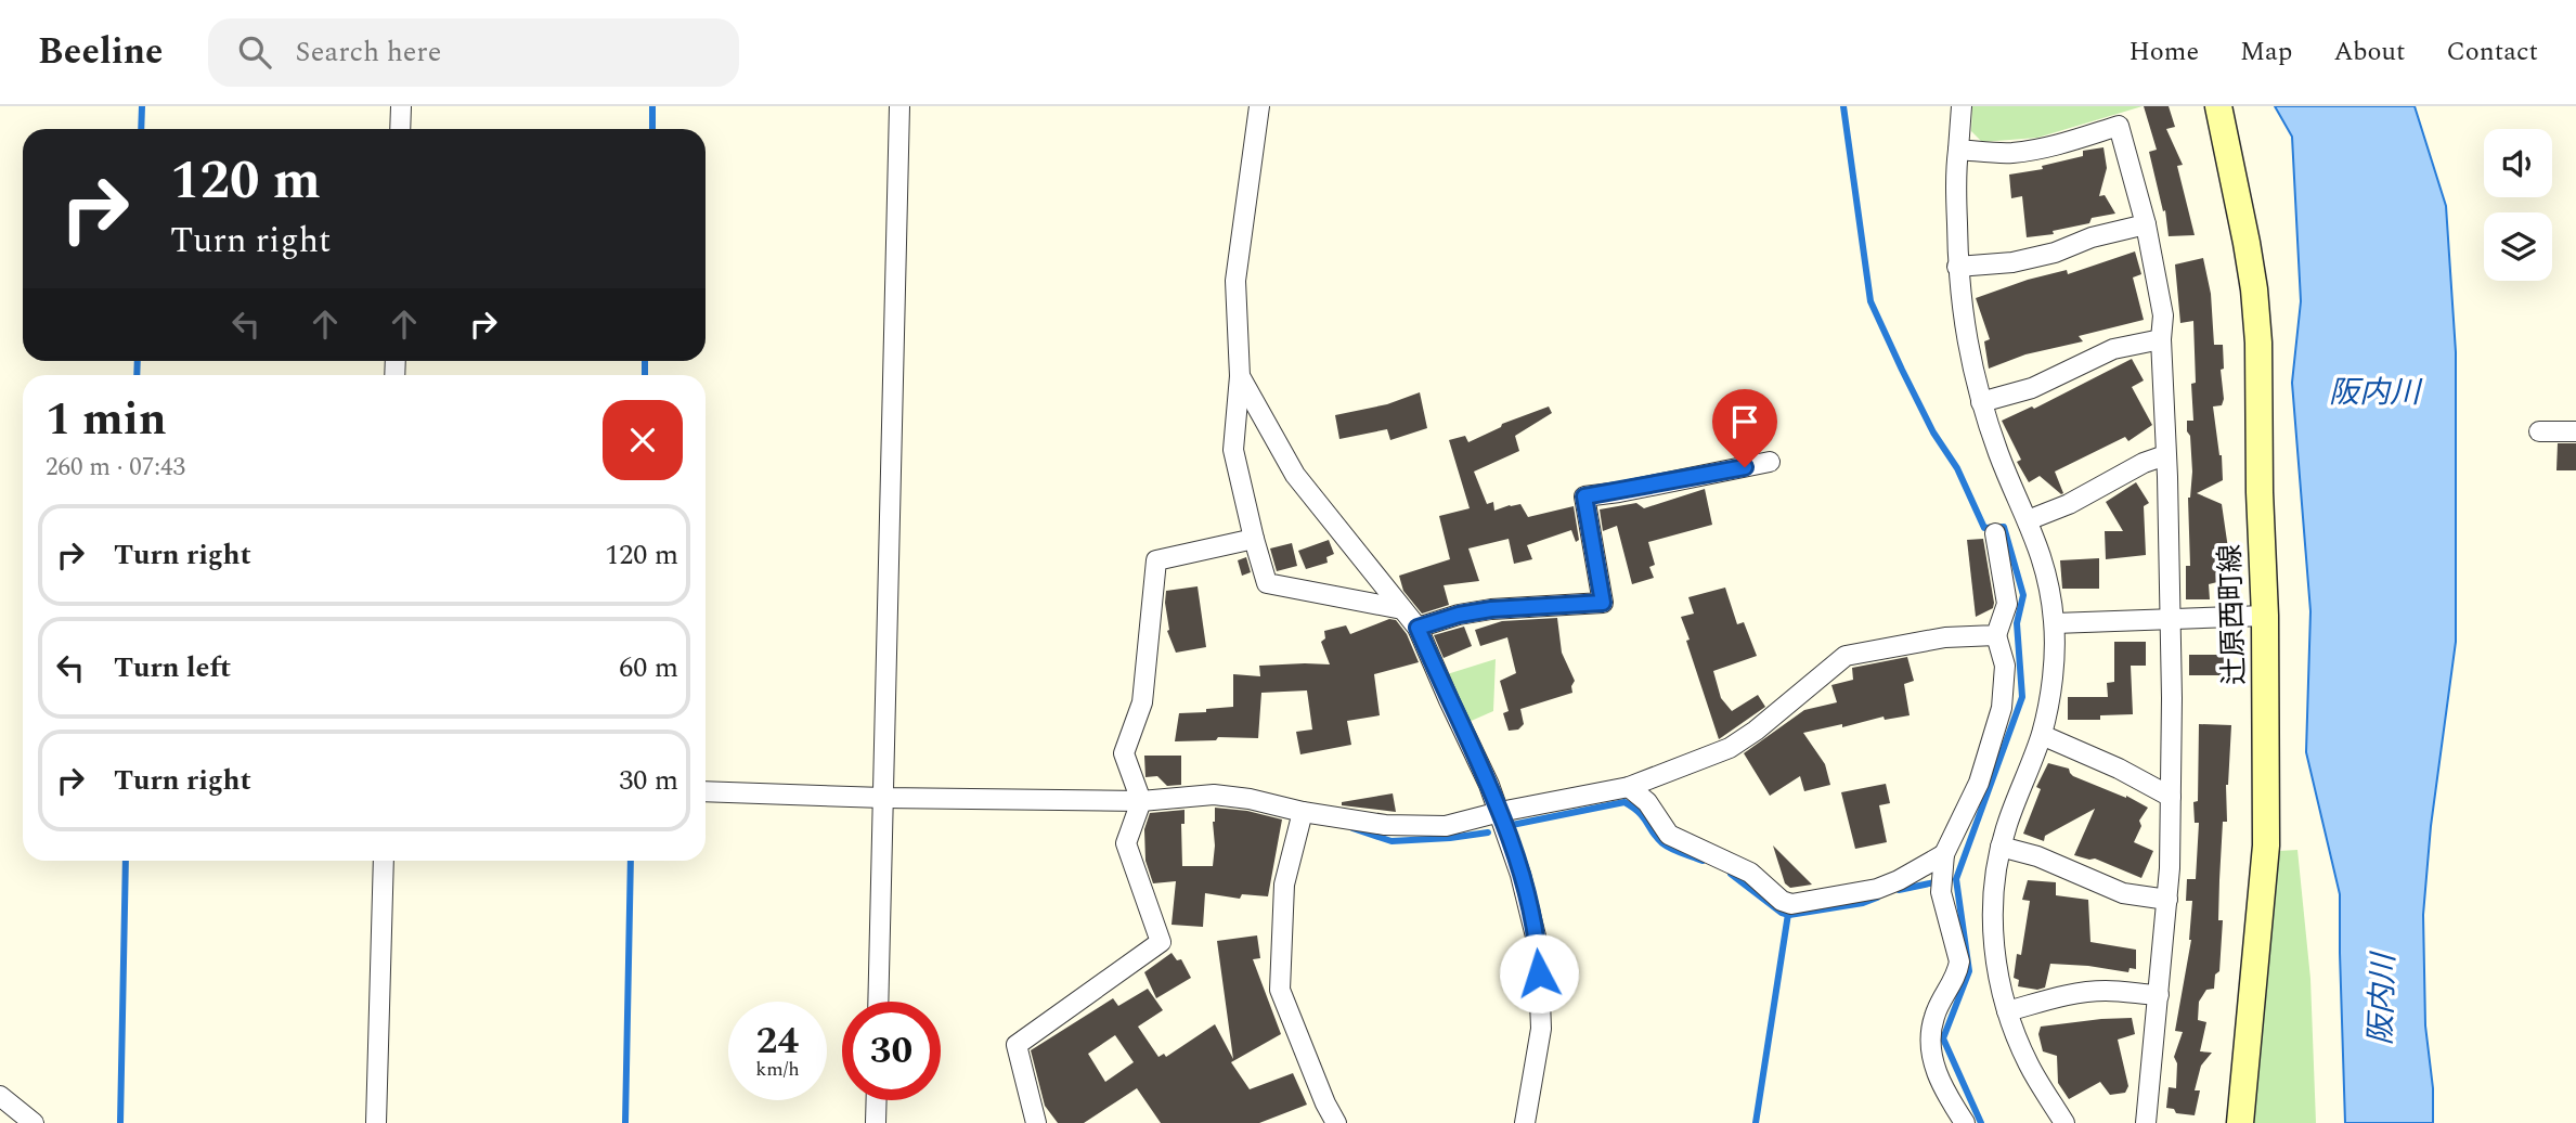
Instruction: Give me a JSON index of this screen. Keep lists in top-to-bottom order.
{
  "streets": {
    "main road": ["辻原西町線"]
  },
  "water": ["阪内川"],
  "page": {
    "header": "Beeline",
    "search": "Search here",
    "nav": [
      "Home",
      "Map",
      "About",
      "Contact"
    ],
    "turn": ["120 m", "Turn right"],
    "heading": ["1 min", "260 m · 07:43"],
    "list": [
      {
        "name": "Turn right",
        "value": "120 m"
      },
      {
        "name": "Turn left",
        "value": "60 m"
      },
      {
        "name": "Turn right",
        "value": "30 m"
      }
    ],
    "speed": "24 km/h",
    "limit": "30"
  }
}
